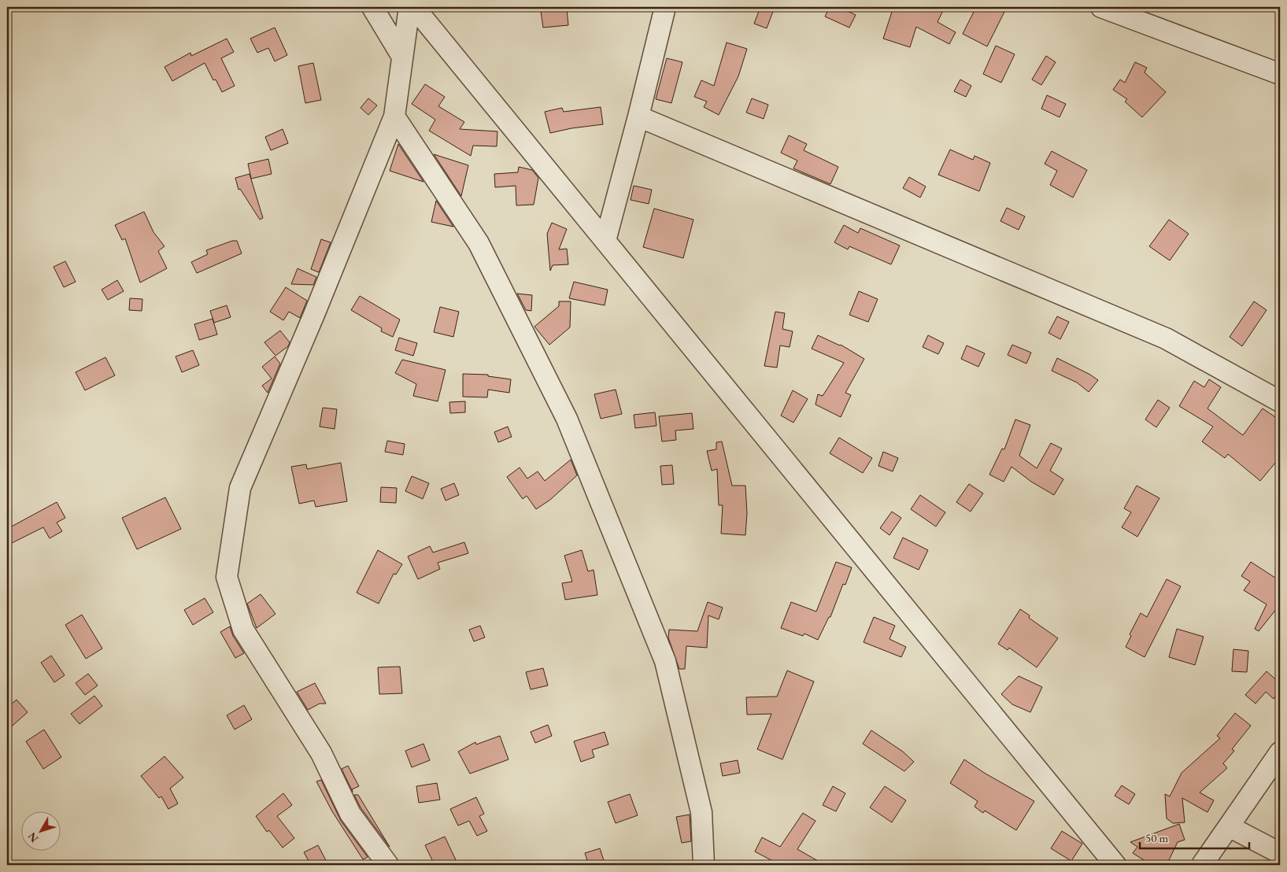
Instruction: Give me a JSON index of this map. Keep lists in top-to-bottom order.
{
  "scale_bar": "50 m",
  "north": "bottom left"
}
